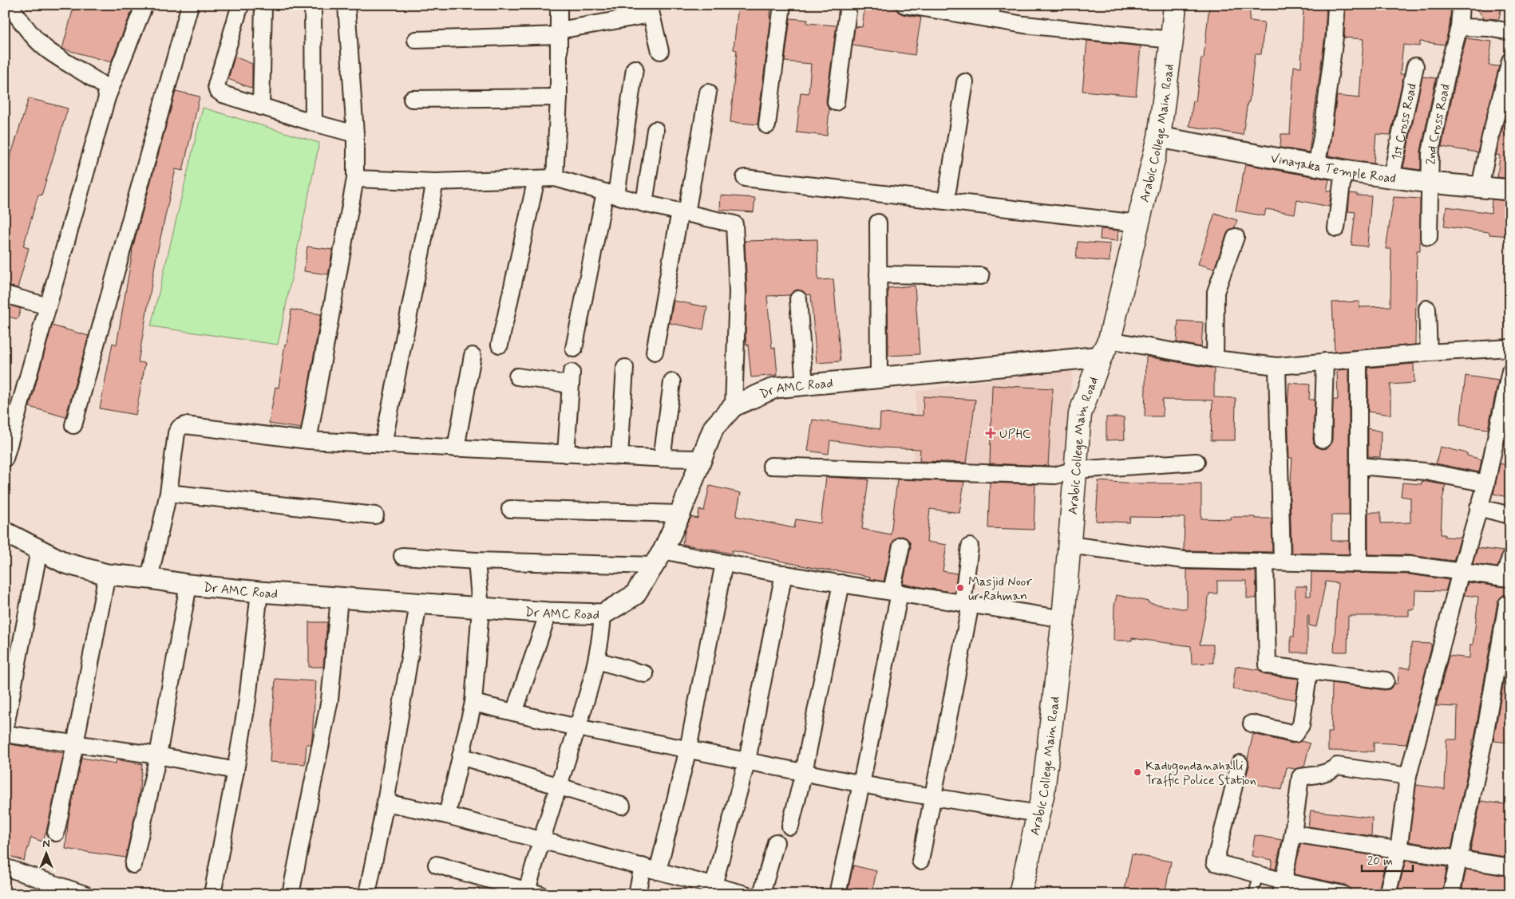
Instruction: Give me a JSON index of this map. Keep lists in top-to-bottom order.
{
  "streets": {
    "main road": ["Arabic College Main Road"],
    "street": [
      "1st Cross Road",
      "2nd Cross Road",
      "Vinayaka Temple Road",
      "Dr AMC Road"
    ]
  },
  "crossings": [
    ["1st Cross Road", "Vinayaka Temple Road"],
    ["2nd Cross Road", "Vinayaka Temple Road"],
    ["Arabic College Main Road", "Vinayaka Temple Road"],
    ["Arabic College Main Road", "Dr AMC Road"]
  ],
  "places": {
    "health": ["UPHC"],
    "other": ["Masjid Noor ur Rahman", "Kadugondanahalli Traffic Police Station"]
  },
  "scale_bar": "20 m",
  "north": "top"
}
